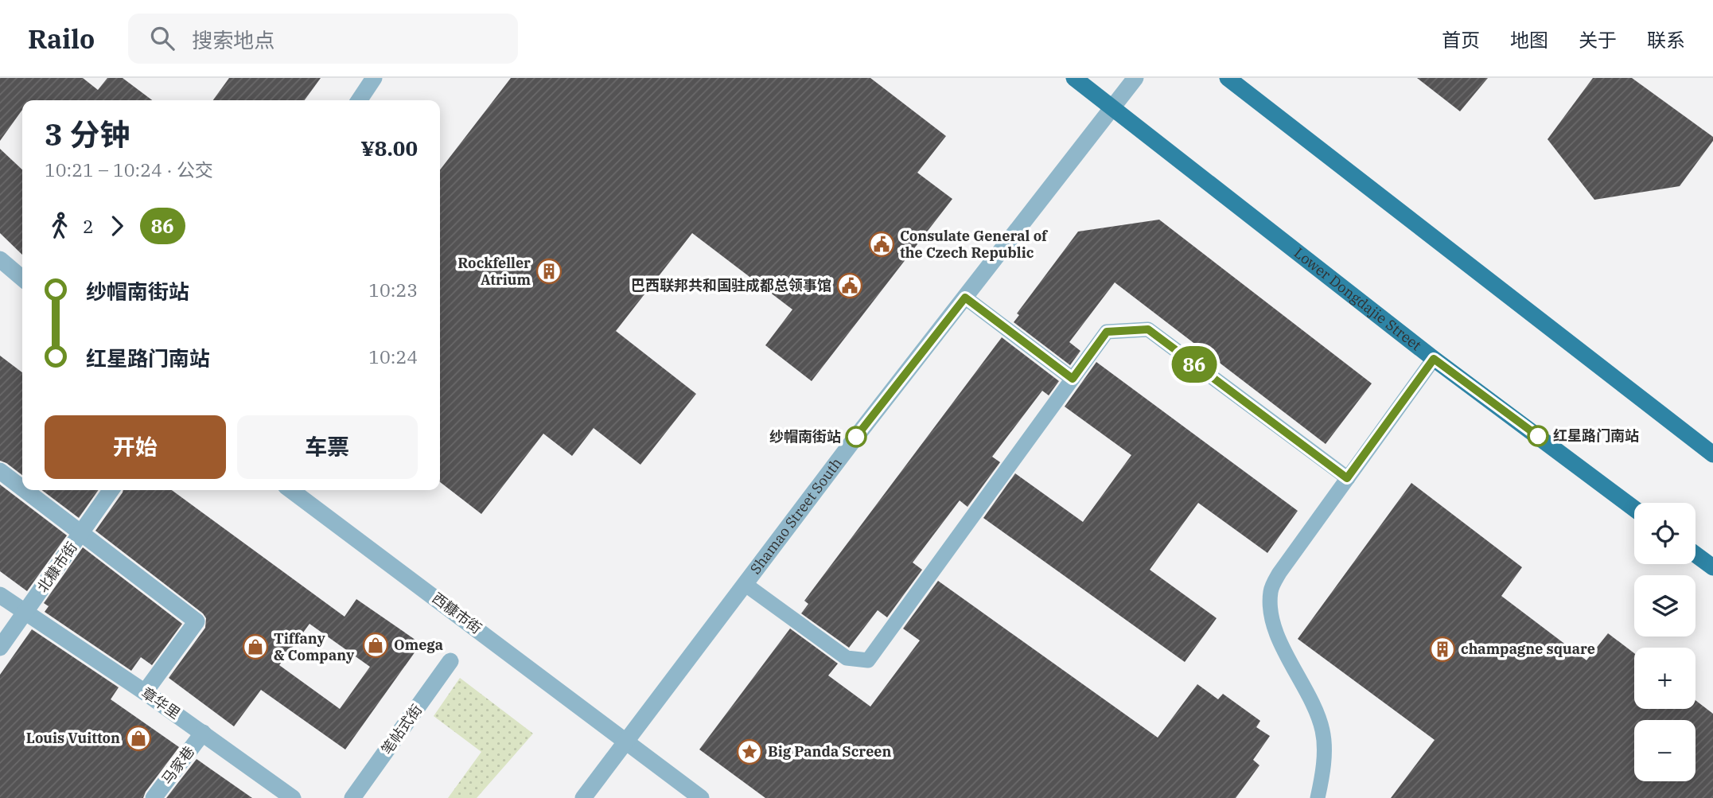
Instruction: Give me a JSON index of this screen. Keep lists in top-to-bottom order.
{
  "streets": {
    "main road": ["Lower Dongdajie Street"],
    "street": [
      "Shamao Street South",
      "北糠市街",
      "西糠市街",
      "章华里",
      "笔帖式街",
      "马家巷"
    ]
  },
  "crossings": [
    ["Lower Dongdajie Street", "Shamao Street South"],
    ["Shamao Street South", "西糠市街"],
    ["北糠市街", "章华里"],
    ["章华里", "马家巷"]
  ],
  "places": {
    "public building": ["Consulate General of the Czech Republic", "巴西联邦共和国驻成都总领事馆"],
    "building": ["Rockfeller Atrium", "champagne square"],
    "other": ["红星路门南站", "纱帽南街站"],
    "shop": ["Omega", "Tiffany & Company", "Louis Vuitton"],
    "place": ["Big Panda Screen"]
  },
  "lines": ["bus line 86"],
  "page": {
    "header": "Railo",
    "search": "搜索地点",
    "nav": [
      "首页",
      "地图",
      "关于",
      "联系"
    ],
    "on_map": "86",
    "heading": ["3 分钟", "10:21 – 10:24 · 公交", "¥8.00"],
    "legs": ["2", "86"],
    "list": [
      {
        "name": "纱帽南街站",
        "value": "10:23"
      },
      {
        "name": "红星路门南站",
        "value": "10:24"
      }
    ],
    "buttons": ["开始", "车票"],
    "map_buttons": ["+", "−"]
  }
}
